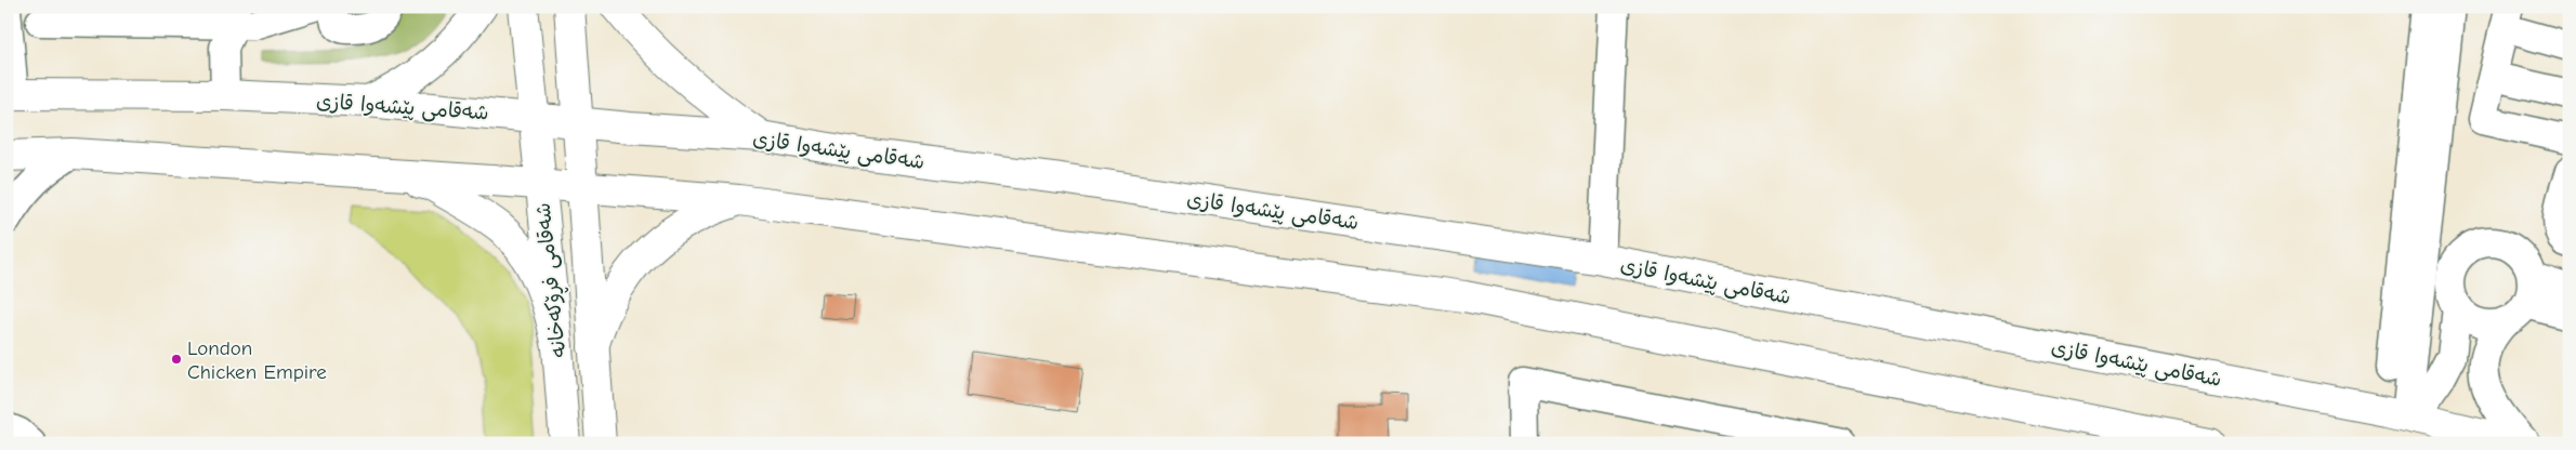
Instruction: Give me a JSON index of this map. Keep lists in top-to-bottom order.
{
  "streets": {
    "main road": ["شەقامی پێشەوا قازی", "شەقامی فڕۆکەخانە"]
  },
  "crossings": [
    ["شەقامی پێشەوا قازی", "شەقامی فڕۆکەخانە"]
  ],
  "places": ["London Chicken Empire"]
}
